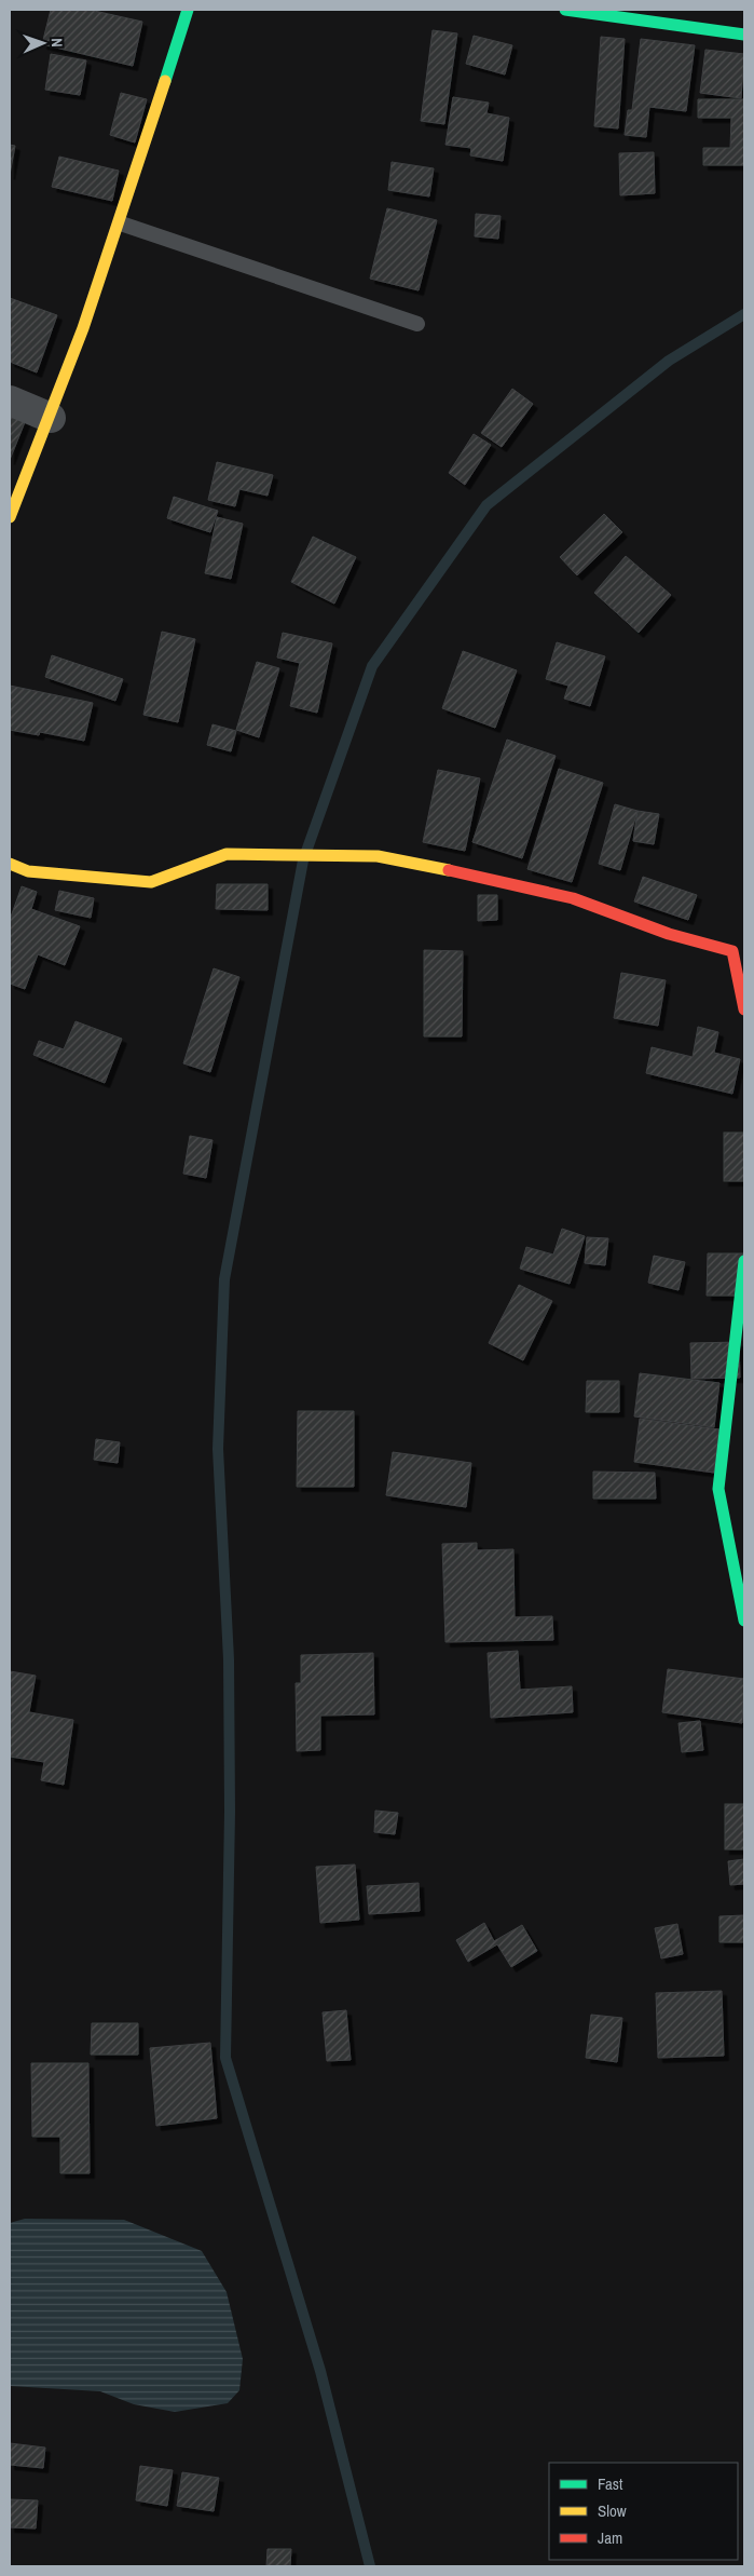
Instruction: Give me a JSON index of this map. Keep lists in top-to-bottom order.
{
  "legend": ["Fast", "Slow", "Jam"],
  "north": "right"
}
